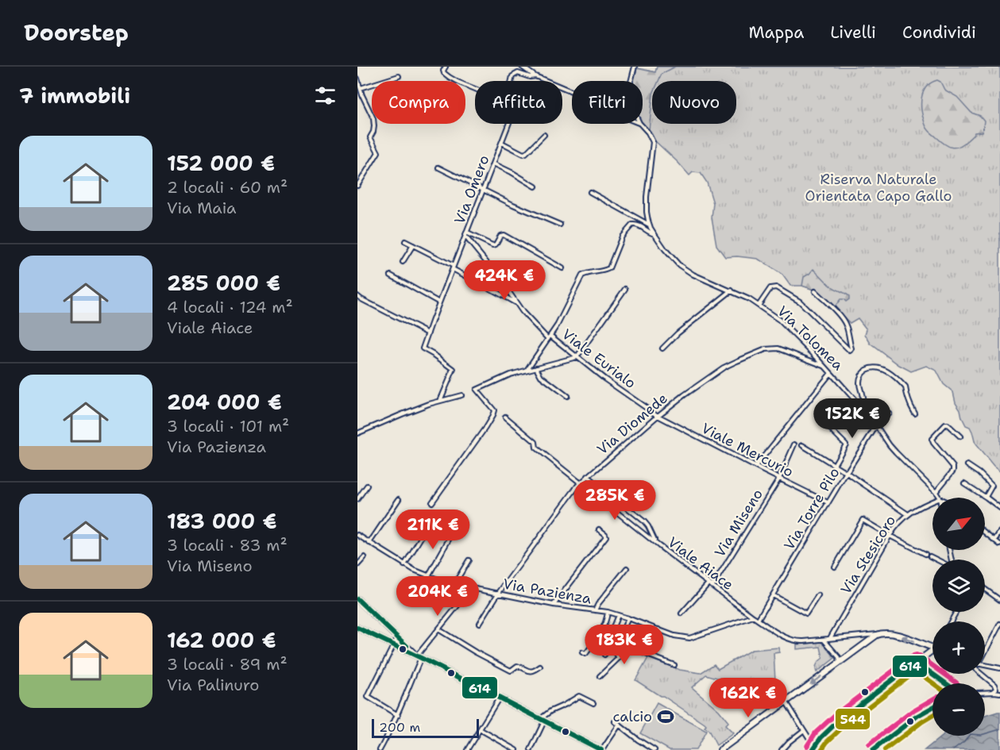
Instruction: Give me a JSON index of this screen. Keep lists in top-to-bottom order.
{
  "streets": {
    "street": [
      "Via Omero",
      "Via Tolomea",
      "Viale Eurialo",
      "Via Diomede",
      "Viale Mercurio",
      "Via Torre Pilo",
      "Via Miseno",
      "Via Stesicoro",
      "Viale Aiace",
      "Via Pazienza"
    ]
  },
  "crossings": [
    ["Via Tolomea", "Via Diomede"],
    ["Via Tolomea", "Via Torre Pilo"],
    ["Viale Eurialo", "Via Diomede"],
    ["Viale Eurialo", "Viale Mercurio"],
    ["Via Diomede", "Viale Mercurio"],
    ["Via Diomede", "Viale Aiace"],
    ["Via Diomede", "Via Pazienza"],
    ["Viale Mercurio", "Via Torre Pilo"],
    ["Viale Mercurio", "Via Miseno"],
    ["Via Torre Pilo", "Viale Aiace"],
    ["Via Miseno", "Viale Aiace"],
    ["Via Stesicoro", "Viale Aiace"],
    ["Viale Aiace", "Via Pazienza"]
  ],
  "parks": ["Riserva Naturale Orientata Capo Gallo"],
  "places": {
    "sports": ["calcio"]
  },
  "lines": ["transit line 614", "transit line 544"],
  "scale_bar": "200 m",
  "north": "top right",
  "page": {
    "header": "Doorstep",
    "nav": ["Mappa", "Livelli", "Condividi"],
    "heading": "7 immobili",
    "chip": [
      "Compra",
      "Affitta",
      "Filtri",
      "Nuovo"
    ],
    "list": [
      {
        "name": "152 000 €",
        "note": "2 locali · 60 m² · Via Maia"
      },
      {
        "name": "285 000 €",
        "note": "4 locali · 124 m² · Viale Aiace"
      },
      {
        "name": "204 000 €",
        "note": "3 locali · 101 m² · Via Pazienza"
      },
      {
        "name": "183 000 €",
        "note": "3 locali · 83 m² · Via Miseno"
      },
      {
        "name": "162 000 €",
        "note": "3 locali · 89 m² · Via Palinuro"
      }
    ],
    "price": [
      "424K €",
      "152K €",
      "285K €",
      "211K €",
      "204K €",
      "183K €",
      "162K €"
    ],
    "map_buttons": ["+", "−"],
    "scale": "200 m"
  }
}
